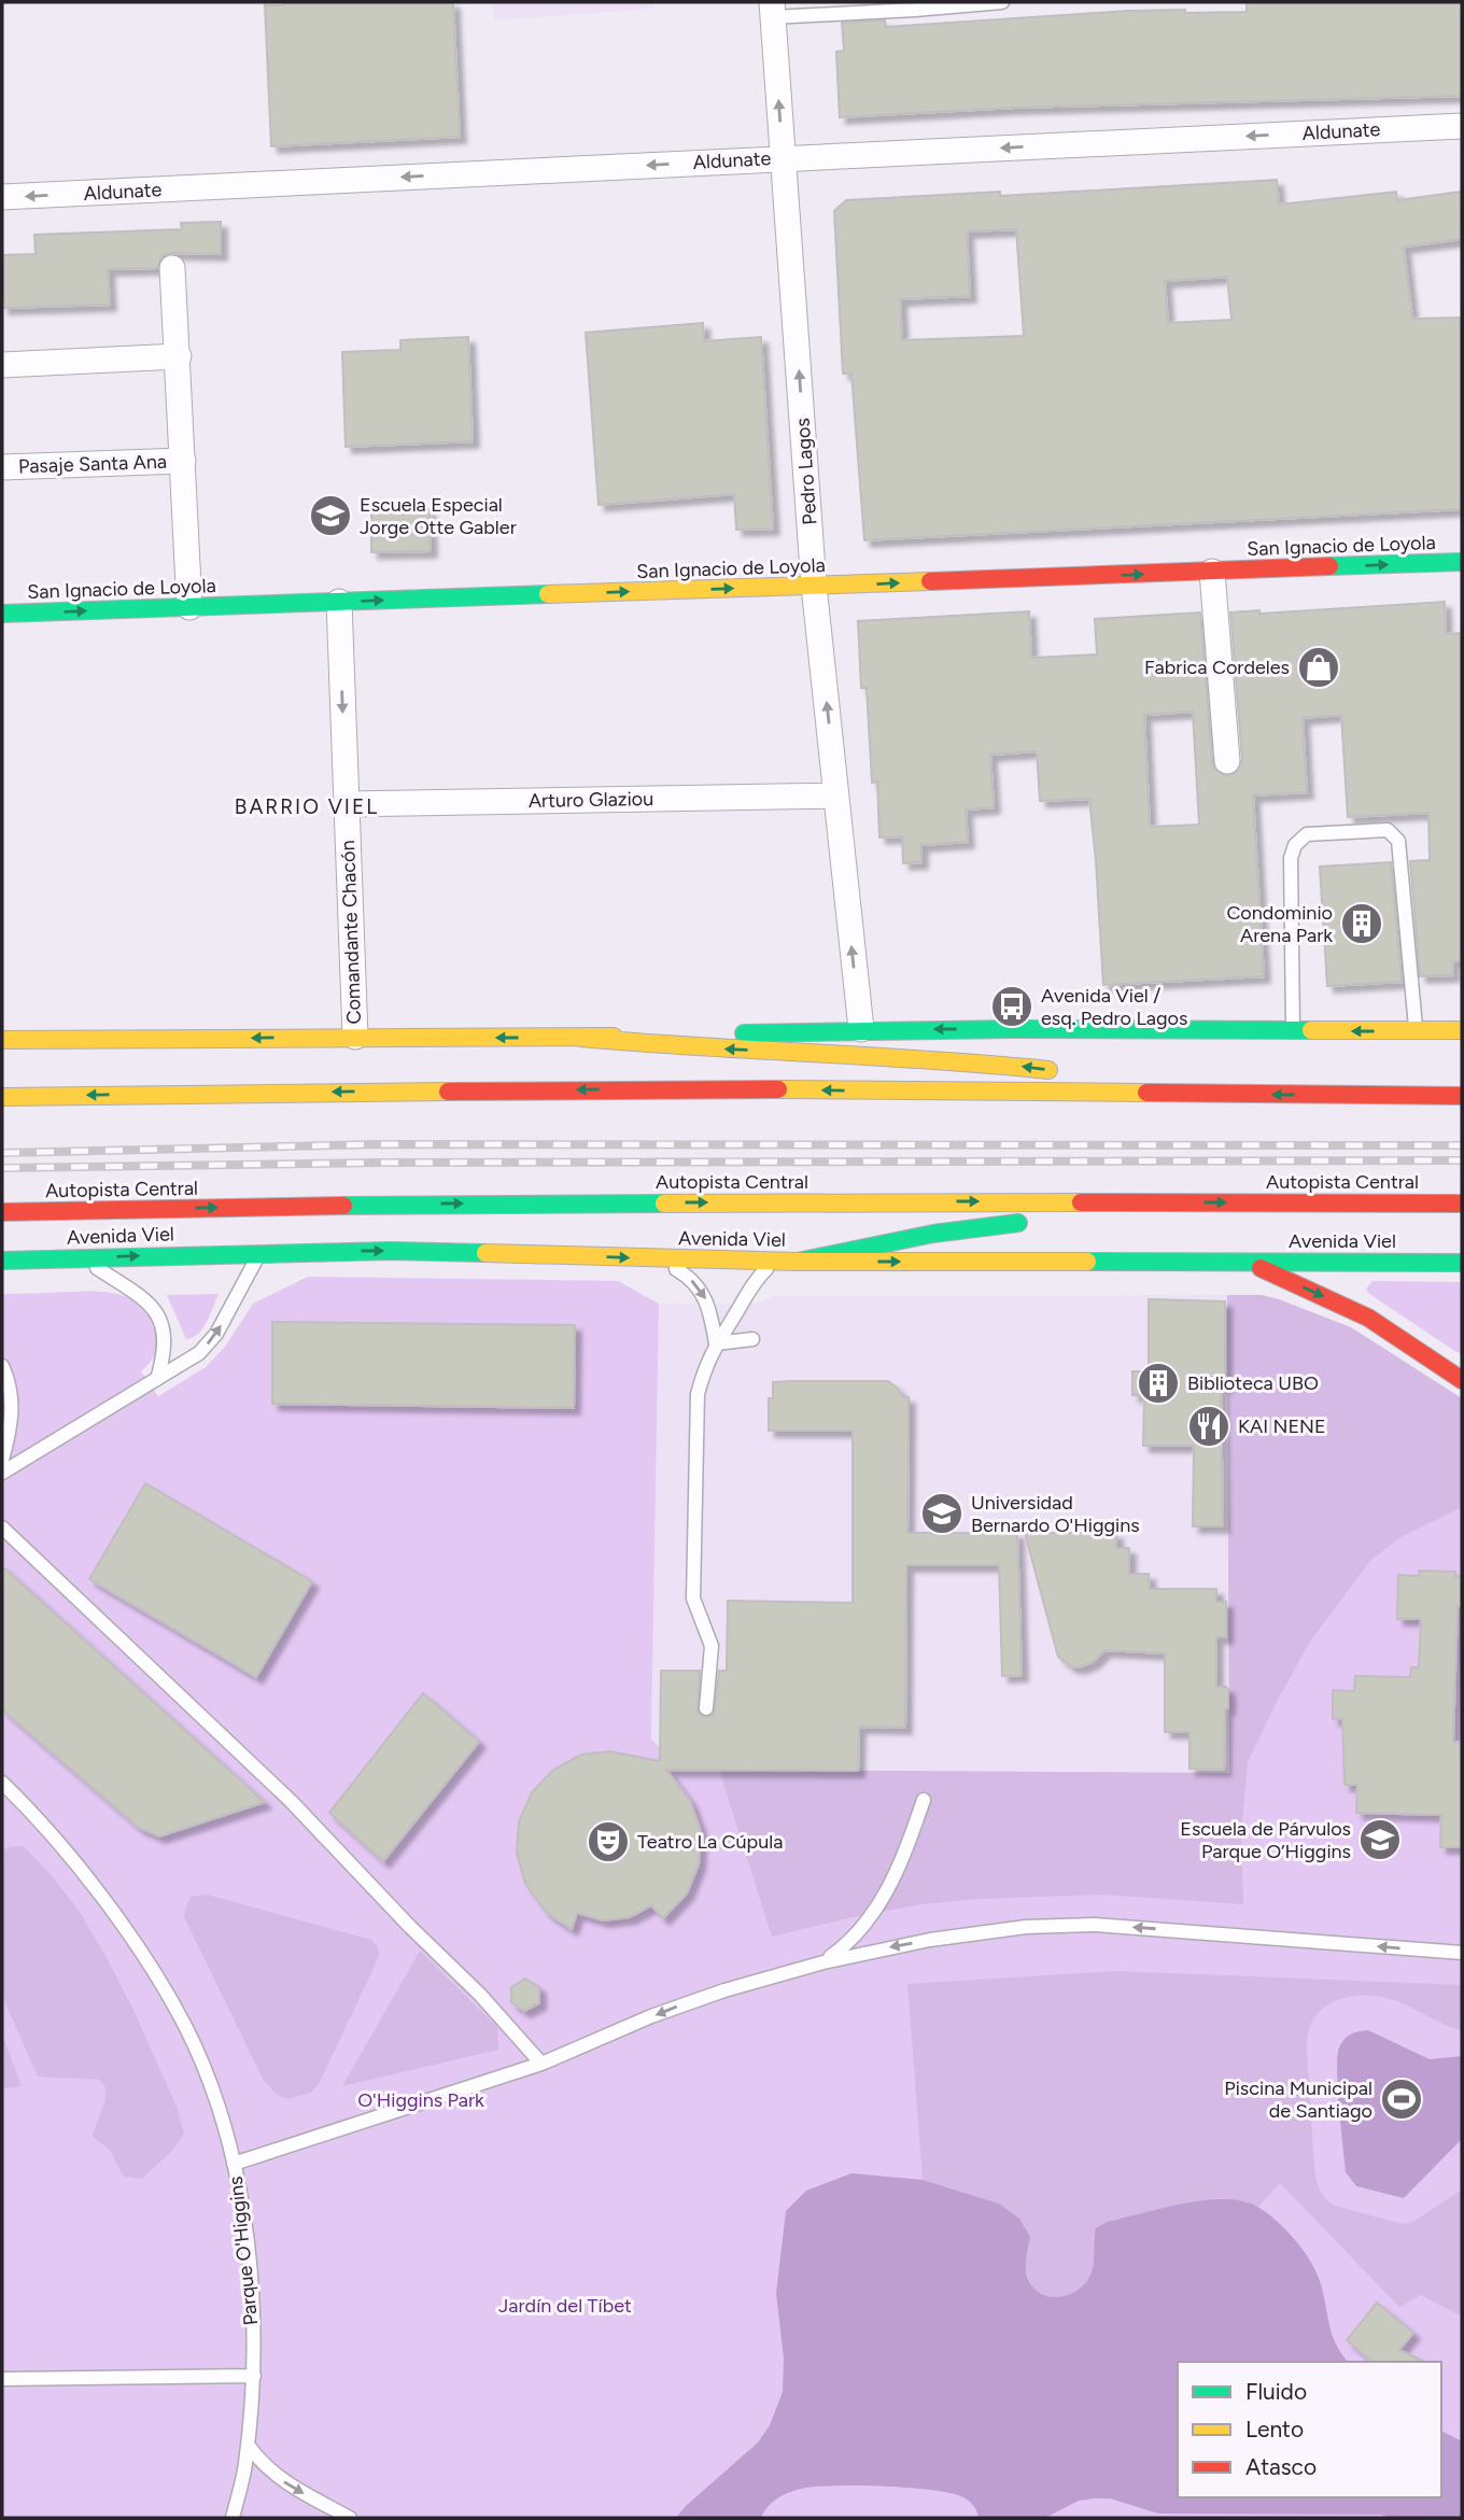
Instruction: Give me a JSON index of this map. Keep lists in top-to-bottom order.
{
  "streets": {
    "main road": ["San Ignacio de Loyola", "Autopista Central", "Avenida Viel"],
    "street": [
      "Aldunate",
      "Pasaje Santa Ana",
      "Pedro Lagos",
      "Arturo Glaziou",
      "Comandante Chacón"
    ],
    "lane": ["Parque O'Higgins"]
  },
  "crossings": [
    ["Aldunate", "Pedro Lagos"],
    ["Pedro Lagos", "San Ignacio de Loyola"],
    ["Pedro Lagos", "Arturo Glaziou"],
    ["San Ignacio de Loyola", "Comandante Chacón"],
    ["Arturo Glaziou", "Comandante Chacón"]
  ],
  "one_way": [
    "Aldunate",
    "Pedro Lagos",
    "San Ignacio de Loyola",
    "Comandante Chacón"
  ],
  "districts": ["BARRIO VIEL"],
  "parks": ["O'Higgins Park", "Jardín del Tíbet"],
  "places": {
    "school or university": ["Escuela Especial Jorge Otte Gabler", "Universidad Bernardo O'Higgins", "Escuela de Párvulos Parque O’Higgins"],
    "shop": ["Fabrica Cordeles"],
    "building": ["Condominio Arena Park", "Biblioteca UBO"],
    "bus stop": ["Avenida Viel / esq. Pedro Lagos"],
    "restaurant": ["KAI NENE"],
    "theatre": ["Teatro La Cúpula"],
    "sports": ["Piscina Municipal de Santiago"]
  },
  "legend": ["Fluido", "Lento", "Atasco"]
}
